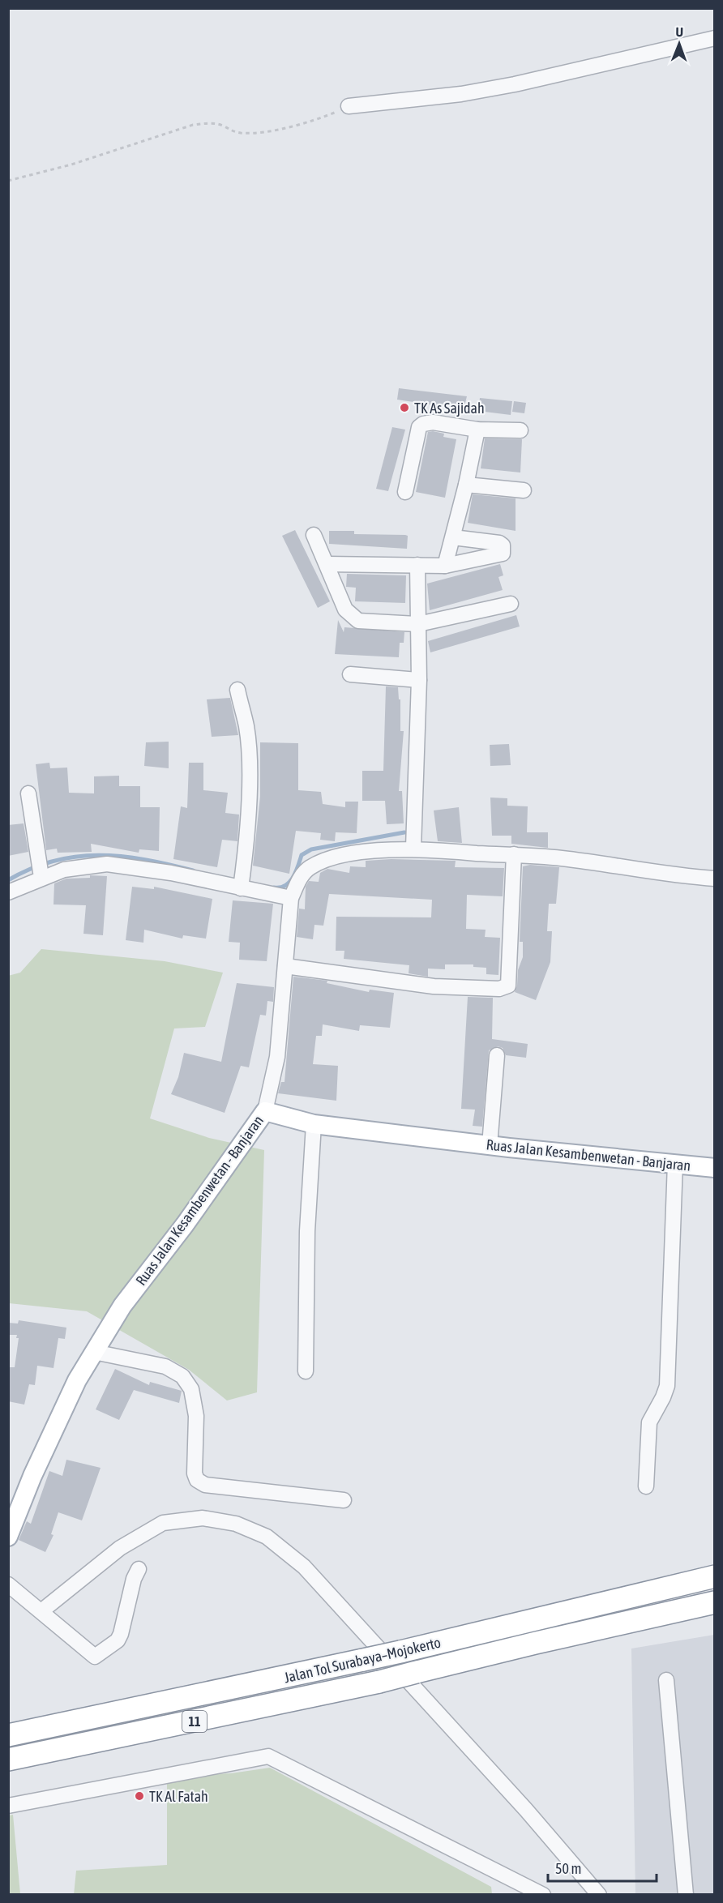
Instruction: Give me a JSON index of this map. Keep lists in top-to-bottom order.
{
  "streets": {
    "highway": ["Jalan Tol Surabaya–Mojokerto", "11"],
    "main road": ["Ruas Jalan Kesambenwetan - Banjaran"]
  },
  "places": ["TK As Sajidah", "TK Al Fatah"],
  "scale_bar": "50 m",
  "north": "top"
}
